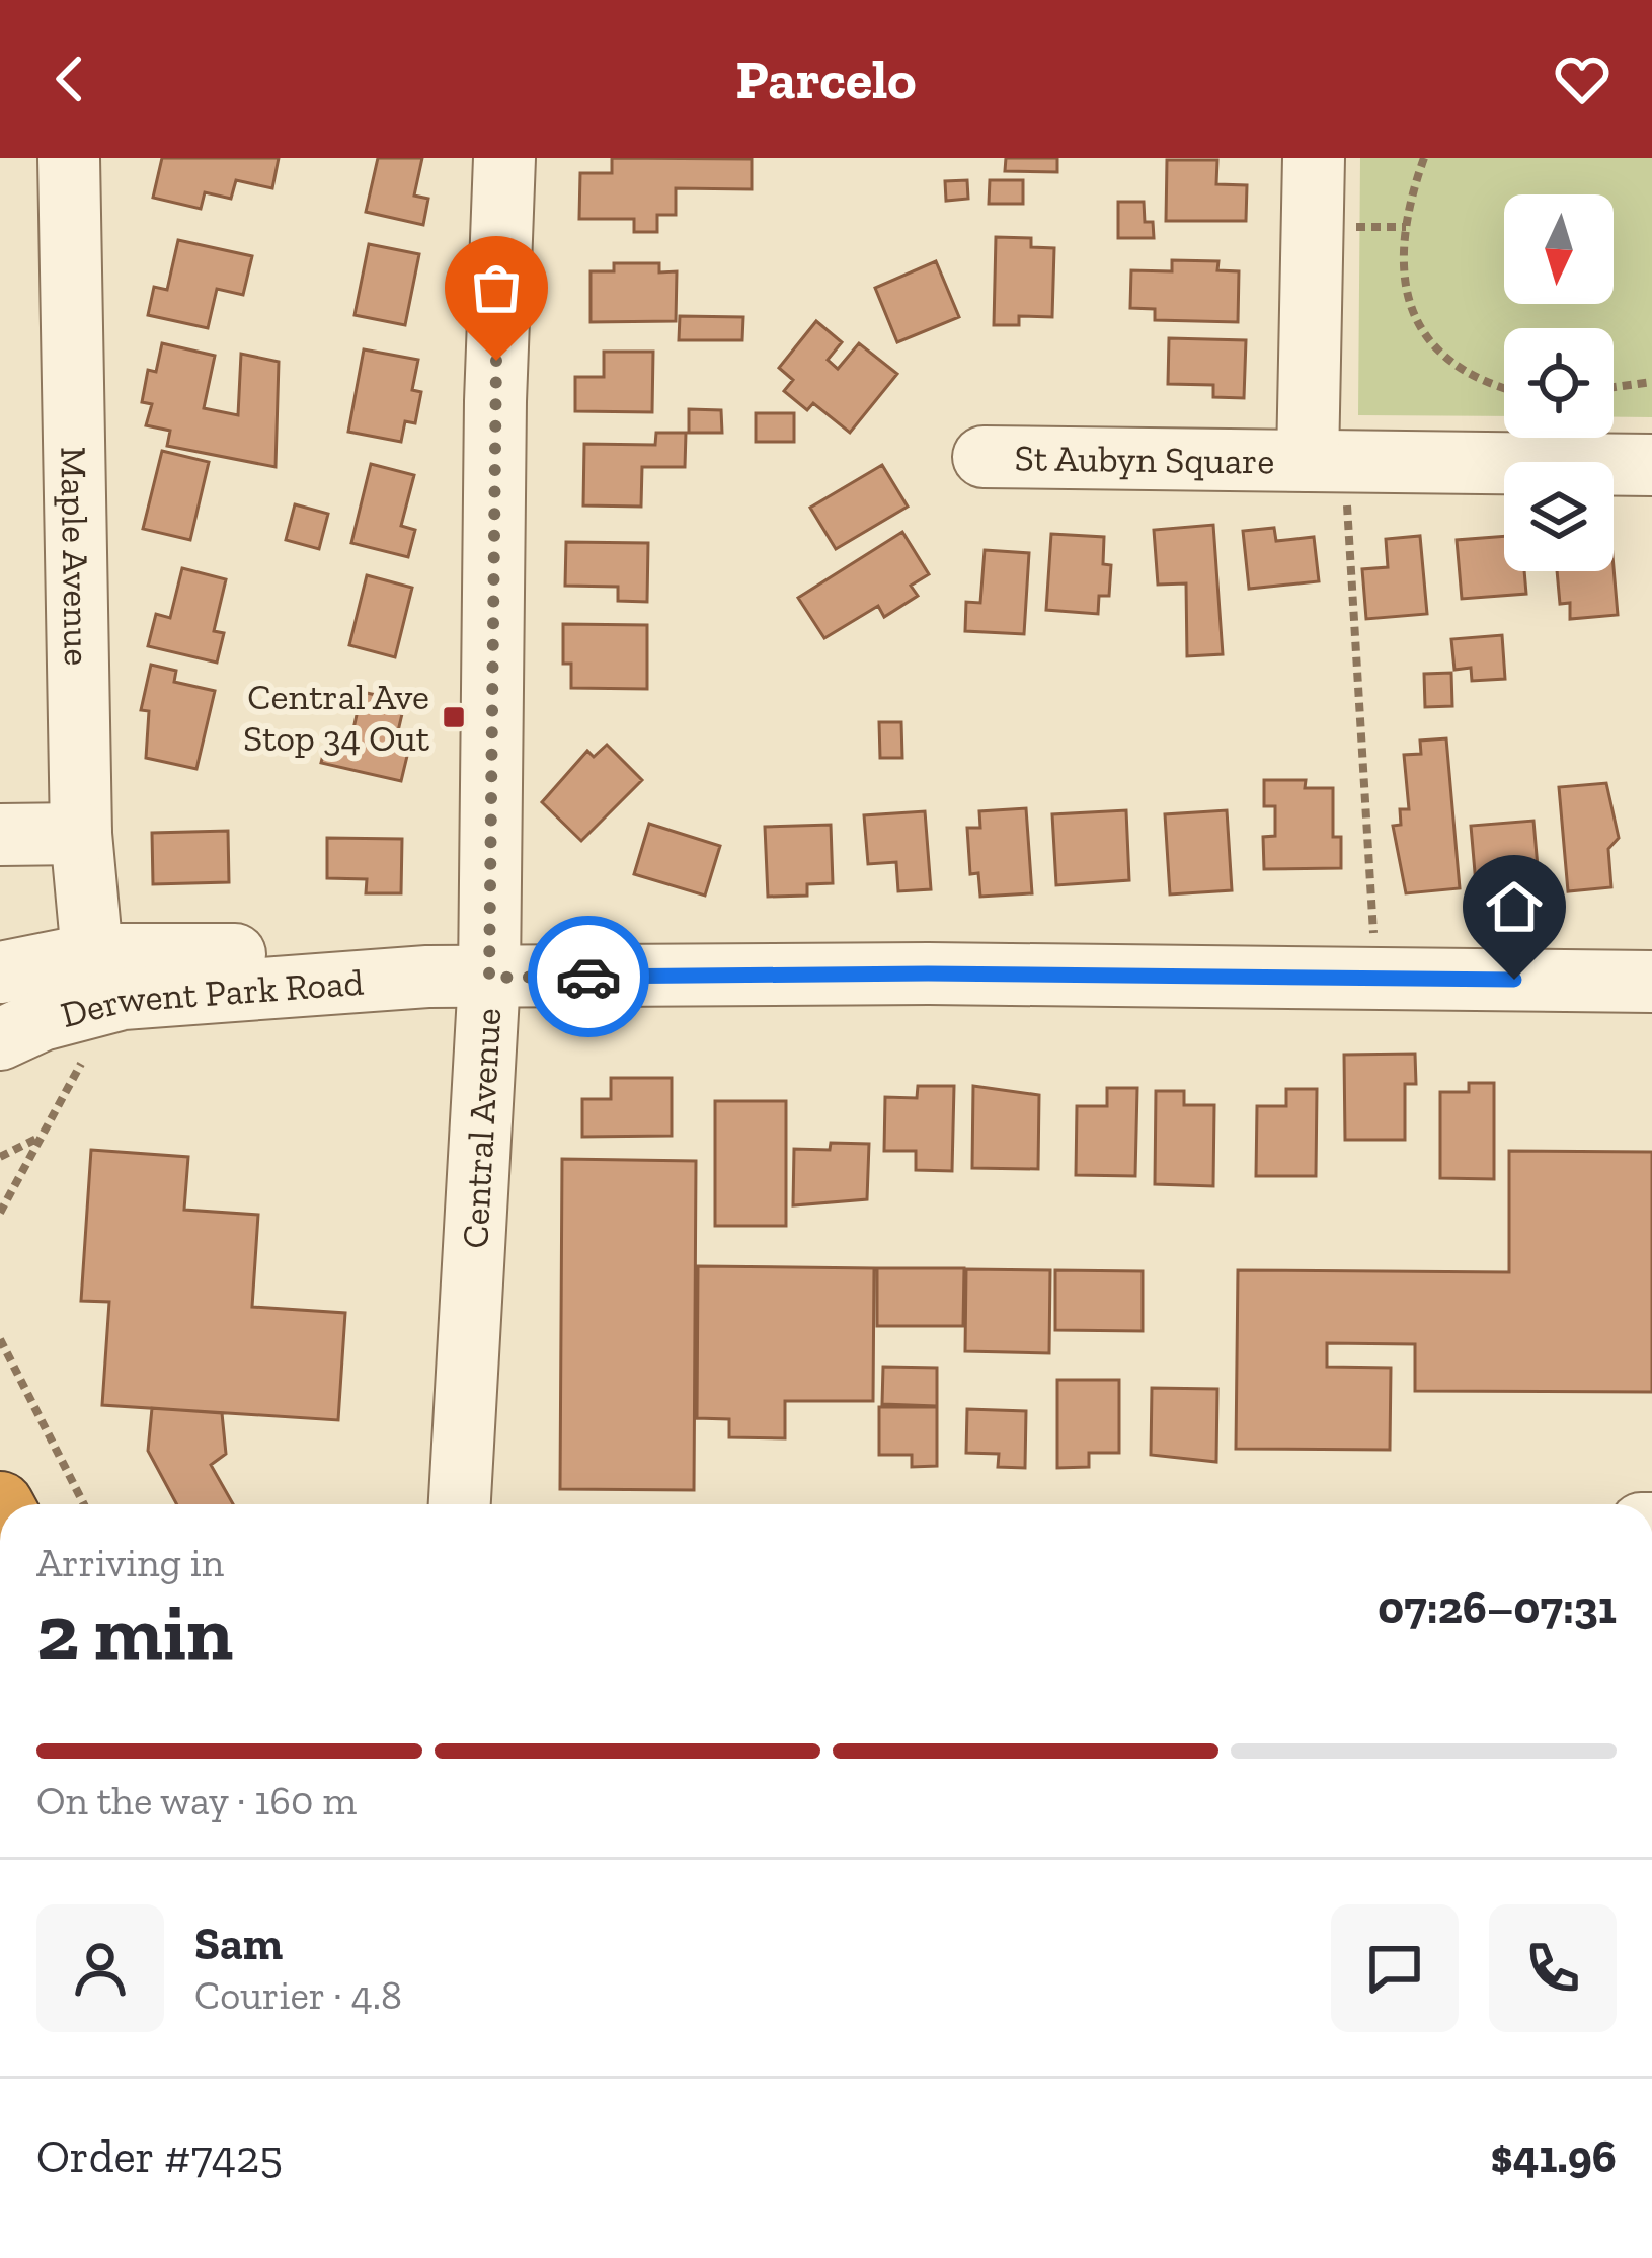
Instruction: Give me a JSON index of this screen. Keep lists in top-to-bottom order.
{
  "streets": {
    "street": [
      "St Aubyn Square",
      "Maple Avenue",
      "Derwent Park Road",
      "Central Avenue"
    ]
  },
  "crossings": [
    ["Maple Avenue", "Derwent Park Road"],
    ["Derwent Park Road", "Central Avenue"]
  ],
  "places": {
    "transit": ["Central Ave Stop 34 Out"]
  },
  "north": "bottom",
  "page": {
    "header": "Parcelo",
    "heading": ["2 min", "Arriving in", "07:26–07:31"],
    "panel": [
      "Sam",
      "Courier · 4.8",
      "Order #7425",
      "$41.96"
    ],
    "bar": "On the way · 160 m"
  }
}
